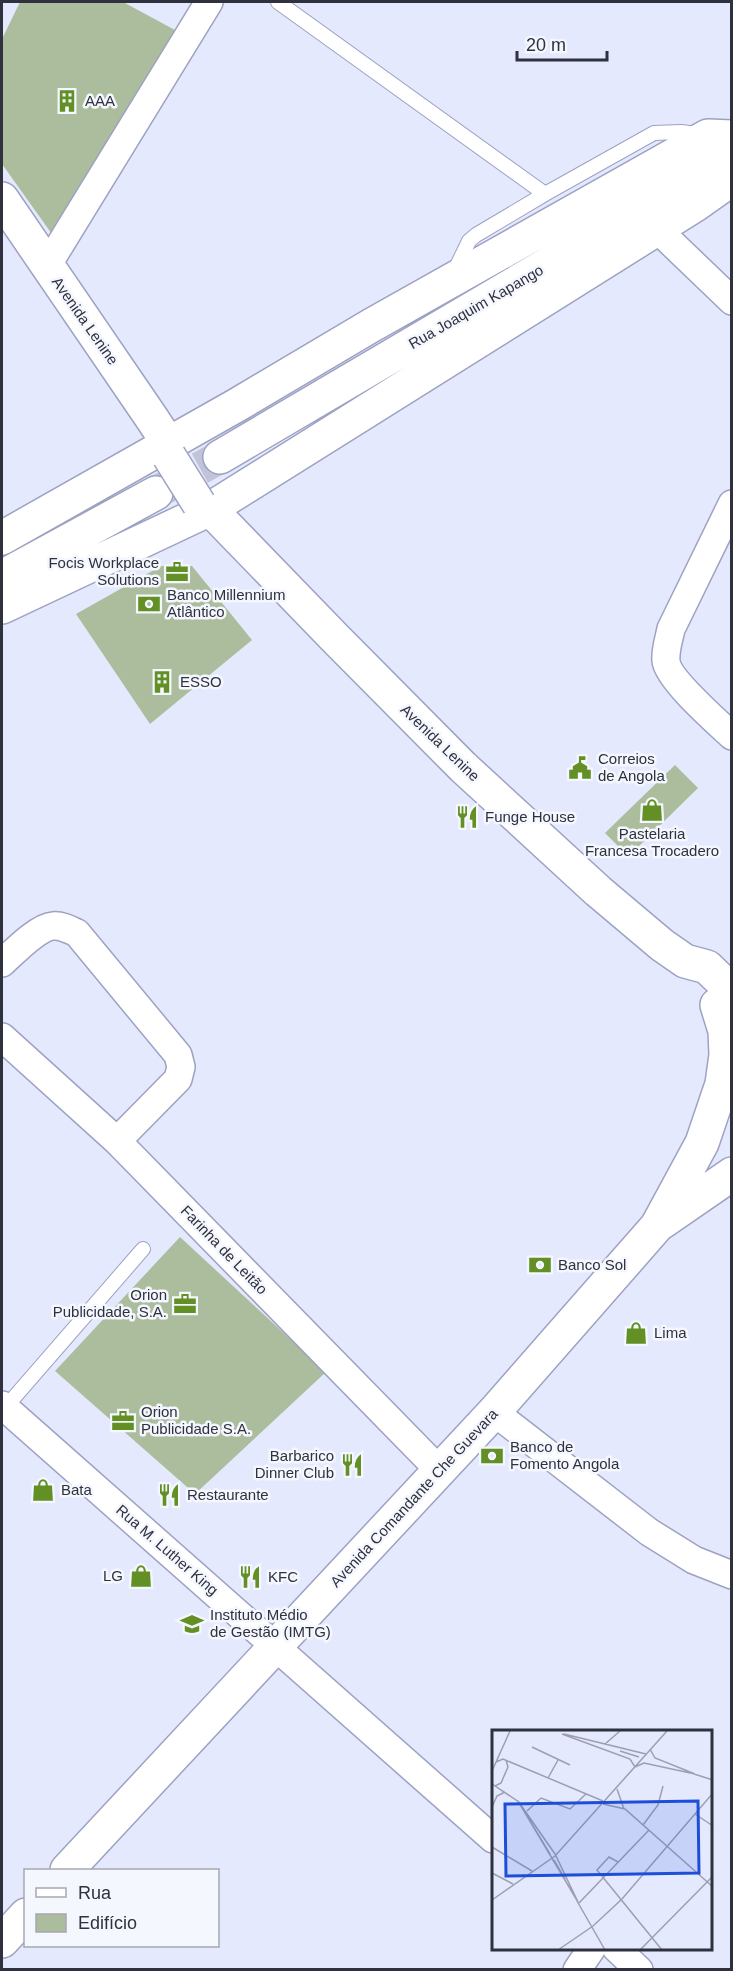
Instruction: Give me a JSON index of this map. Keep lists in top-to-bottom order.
{
  "streets": {
    "street": [
      "Rua Joaquim Kapango",
      "Avenida Lenine",
      "Farinha de Leitão",
      "Avenida Comandante Che Guevara",
      "Rua M. Luther King"
    ]
  },
  "crossings": [
    ["Avenida Lenine", "Avenida Comandante Che Guevara"],
    ["Farinha de Leitão", "Avenida Comandante Che Guevara"],
    ["Avenida Comandante Che Guevara", "Rua M. Luther King"]
  ],
  "places": {
    "building": ["AAA", "ESSO"],
    "office": ["Focis Workplace Solutions", "Orion Publicidade, S.A.", "Orion Publicidade S.A."],
    "bank": ["Banco Millennium Atlântico", "Banco Sol", "Banco de Fomento Angola"],
    "public building": ["Correios de Angola"],
    "shop": [
      "Pastelaria Francesa Trocadero",
      "Lima",
      "Bata",
      "LG"
    ],
    "restaurant": [
      "Funge House",
      "Barbarico Dinner Club",
      "Restaurante",
      "KFC"
    ],
    "school or university": ["Instituto Médio de Gestão (IMTG)"]
  },
  "legend": ["Rua", "Edifício"],
  "scale_bar": "20 m"
}
